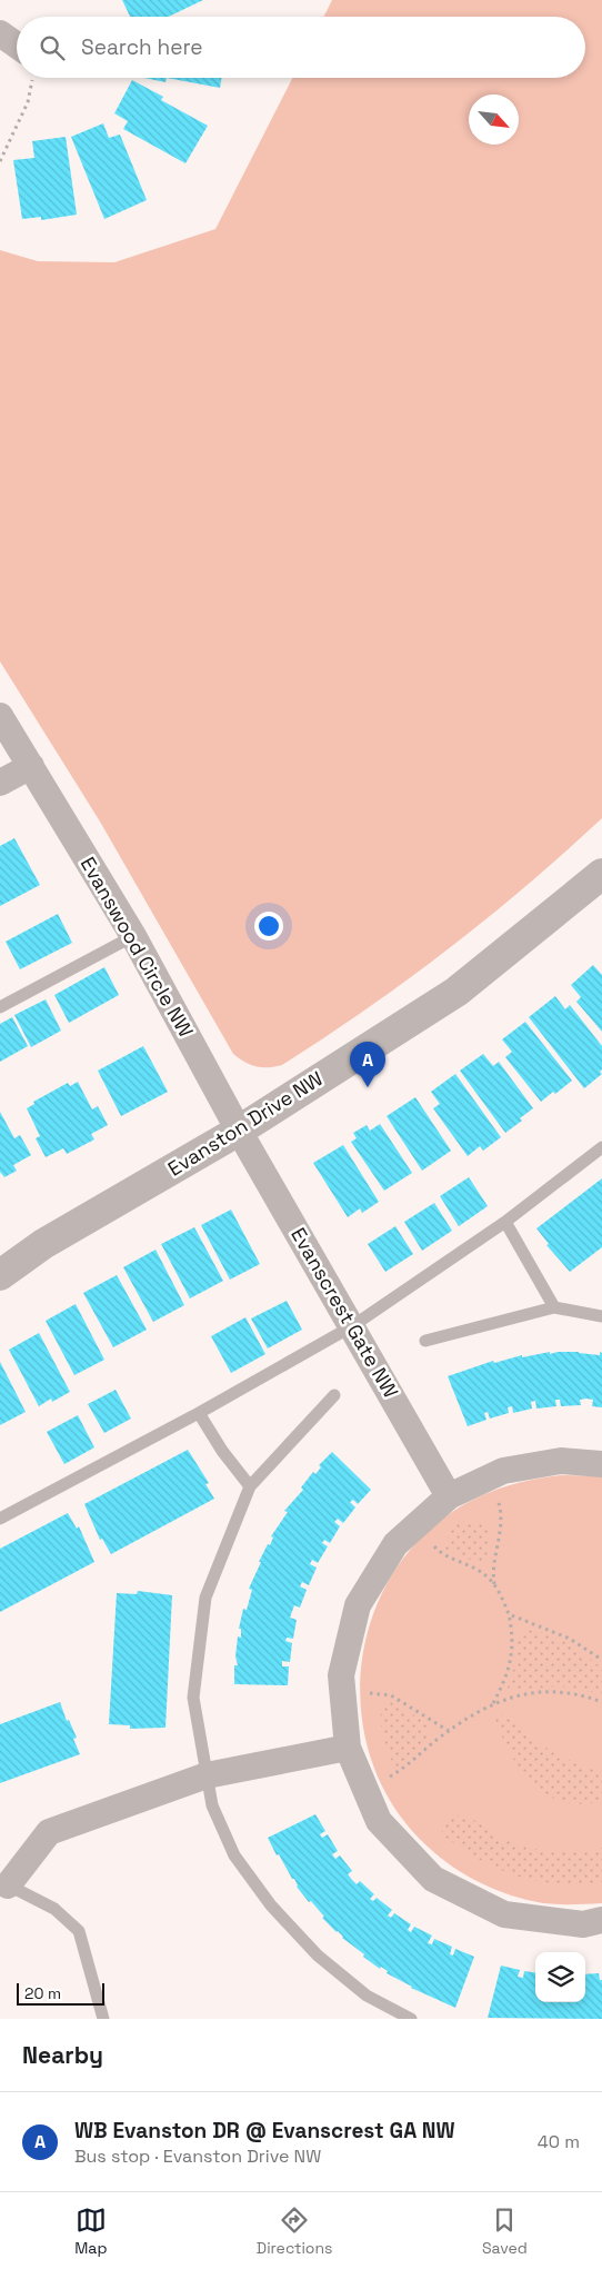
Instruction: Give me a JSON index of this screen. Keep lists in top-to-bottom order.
{
  "streets": {
    "street": ["Evanswood Circle NW", "Evanston Drive NW", "Evanscrest Gate NW"]
  },
  "crossings": [
    ["Evanswood Circle NW", "Evanston Drive NW"],
    ["Evanswood Circle NW", "Evanscrest Gate NW"],
    ["Evanston Drive NW", "Evanscrest Gate NW"]
  ],
  "scale_bar": "20 m",
  "north": "bottom right",
  "page": {
    "search": "Search here",
    "pins": "A",
    "scale": "20 m",
    "heading": "Nearby",
    "list": [
      {
        "mark": "A",
        "name": "WB Evanston DR @ Evanscrest GA NW",
        "note": "Bus stop · Evanston Drive NW",
        "value": "40 m"
      }
    ],
    "nav": ["Map", "Directions", "Saved"]
  }
}
